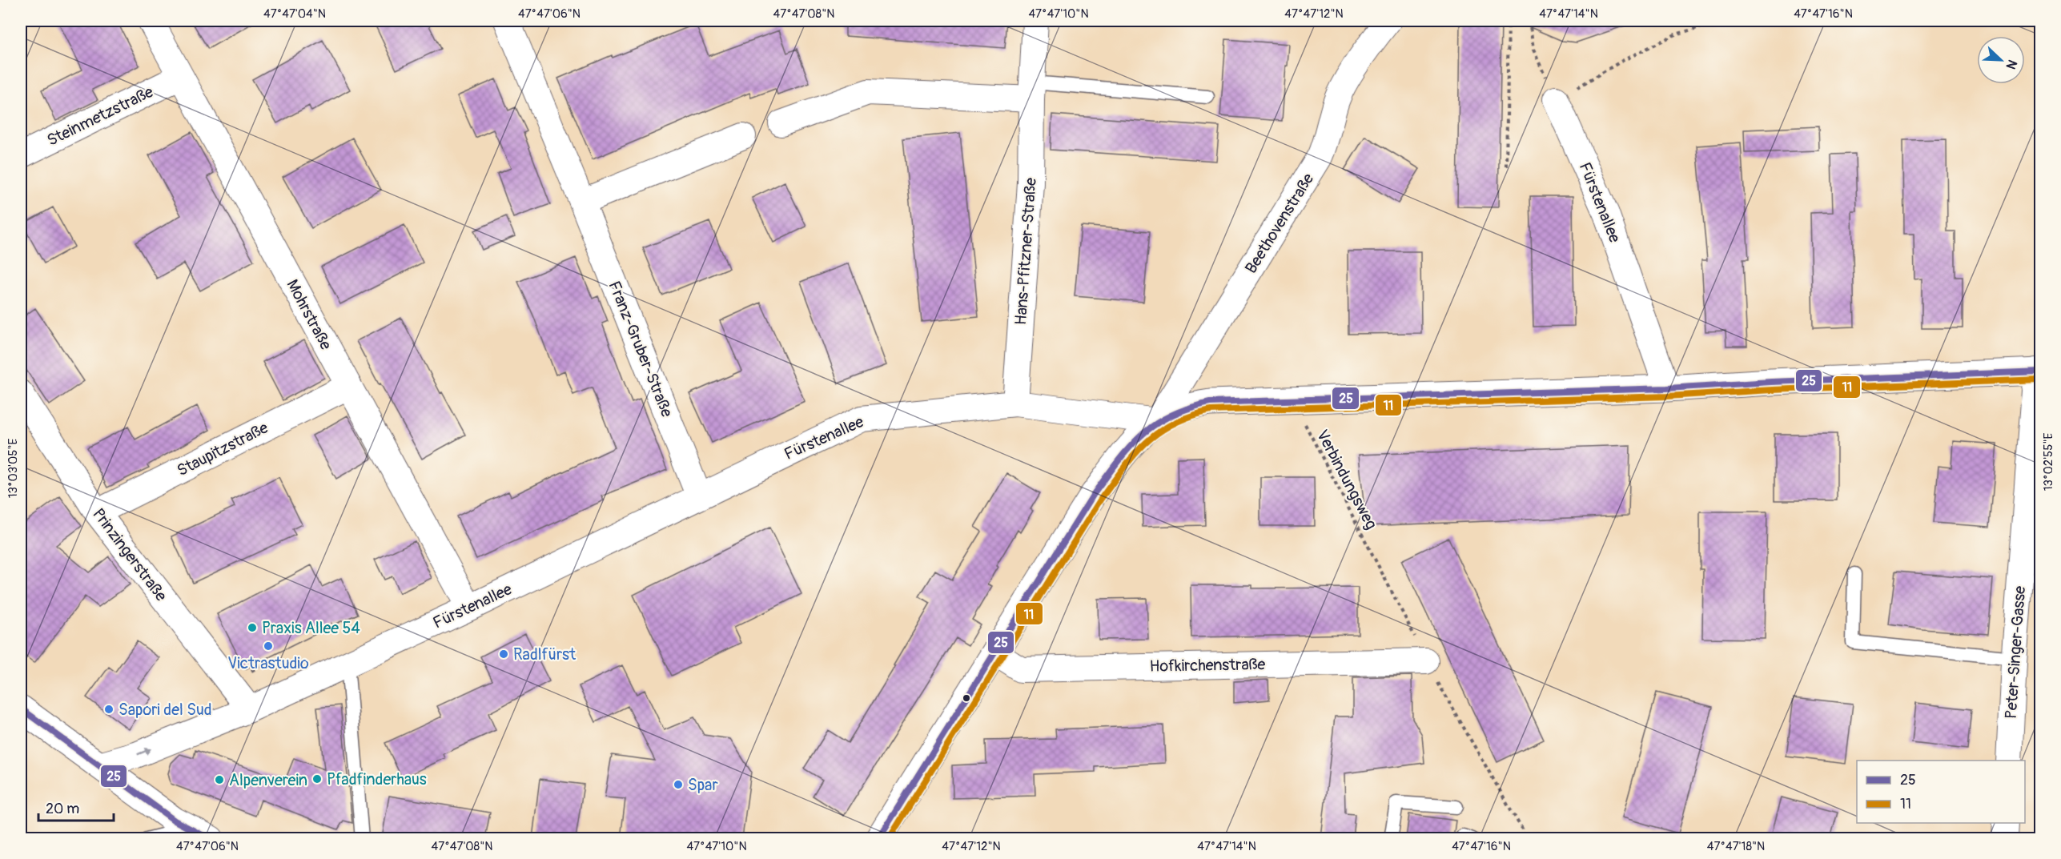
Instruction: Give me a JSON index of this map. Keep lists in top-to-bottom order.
{
  "streets": {
    "street": [
      "Steinmetzstraße",
      "Fürstenallee",
      "Beethovenstraße",
      "Hans-Pfitzner-Straße",
      "Mohrstraße",
      "Franz-Gruber-Straße",
      "Staupitzstraße",
      "Prinzingerstraße",
      "Peter-Singer-Gasse",
      "Hofkirchenstraße"
    ],
    "path": ["Verbindungsweg"]
  },
  "crossings": [
    ["Steinmetzstraße", "Mohrstraße"],
    ["Fürstenallee", "Beethovenstraße"],
    ["Fürstenallee", "Hans-Pfitzner-Straße"],
    ["Fürstenallee", "Mohrstraße"],
    ["Fürstenallee", "Franz-Gruber-Straße"],
    ["Fürstenallee", "Prinzingerstraße"],
    ["Mohrstraße", "Staupitzstraße"],
    ["Staupitzstraße", "Prinzingerstraße"],
    ["Verbindungsweg", "Hofkirchenstraße"]
  ],
  "places": [
    "Praxis Allee 54",
    "Victrastudio",
    "Radlfürst",
    "Sapori del Sud",
    "Pfadfinderhaus",
    "Alpenverein",
    "Spar"
  ],
  "lines": ["transit line 25", "transit line 11"],
  "legend": ["25", "11"],
  "scale_bar": "20 m",
  "north": "bottom right",
  "coordinates": [
    "47°47'04\"N",
    "47°47'06\"N",
    "47°47'08\"N",
    "47°47'10\"N",
    "47°47'12\"N",
    "47°47'14\"N",
    "47°47'16\"N",
    "13°02'55\"E",
    "13°03'05\"E",
    "47°47'18\"N"
  ]
}
